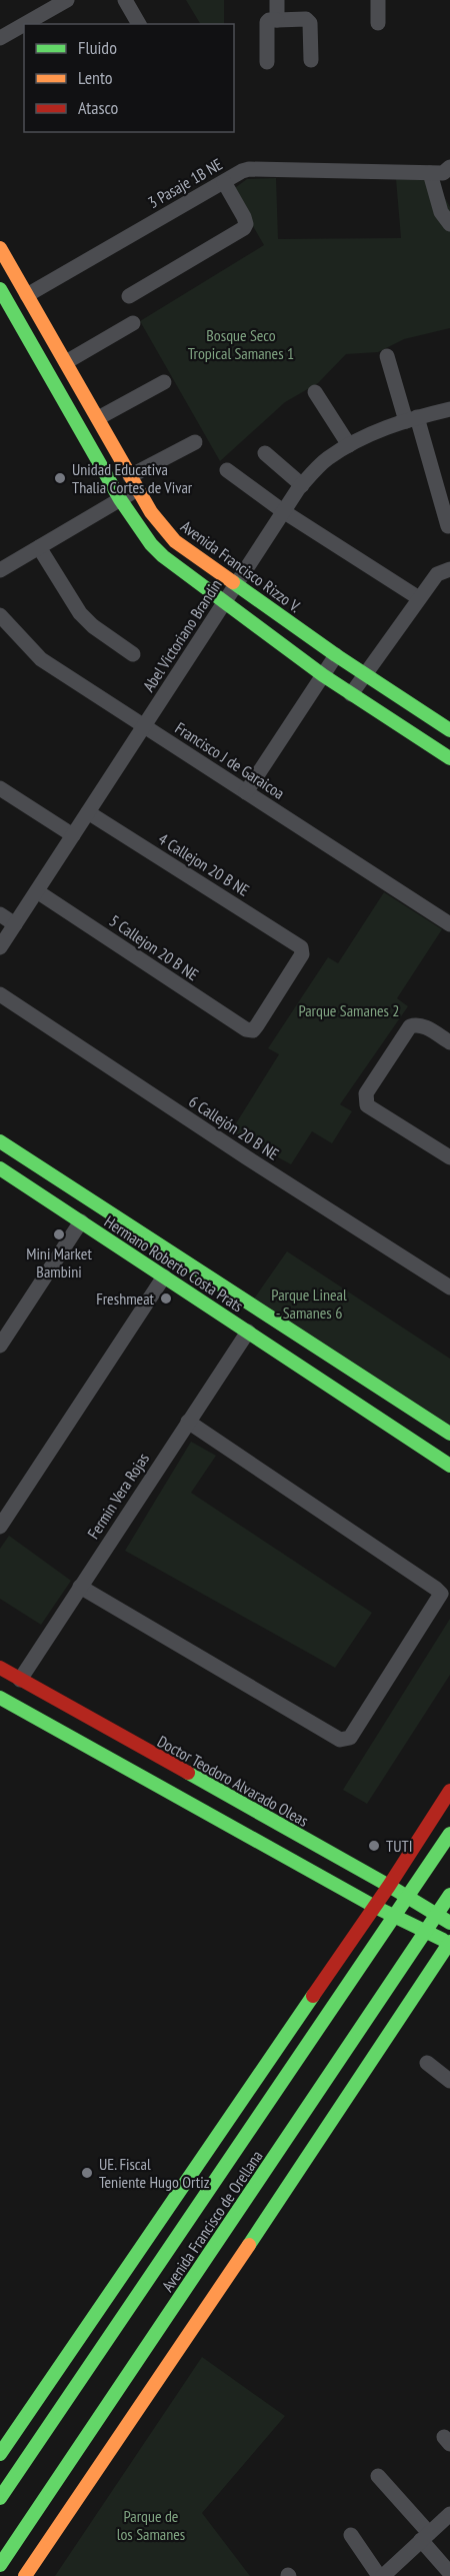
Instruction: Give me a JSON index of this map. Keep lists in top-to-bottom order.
{
  "streets": {
    "main road": [
      "Avenida Francisco Rizzo V.",
      "Hermano Roberto Costa Prats",
      "Doctor Teodoro Alvarado Oleas",
      "Avenida Francisco de Orellana"
    ],
    "street": [
      "3 Pasaje 1B NE",
      "Abel Victoriano Brandin",
      "Francisco J de Garaicoa",
      "4 Callejon 20 B NE",
      "5 Callejon 20 B NE",
      "6 Callejón 20 B NE",
      "Fermin Vera Rojas"
    ]
  },
  "crossings": [
    ["3 Pasaje 1B NE", "Avenida Francisco Rizzo V."],
    ["Avenida Francisco Rizzo V.", "Abel Victoriano Brandin"],
    ["Abel Victoriano Brandin", "Francisco J de Garaicoa"],
    ["Abel Victoriano Brandin", "4 Callejon 20 B NE"],
    ["Abel Victoriano Brandin", "5 Callejon 20 B NE"],
    ["4 Callejon 20 B NE", "5 Callejon 20 B NE"],
    ["Hermano Roberto Costa Prats", "Fermin Vera Rojas"],
    ["Fermin Vera Rojas", "Doctor Teodoro Alvarado Oleas"],
    ["Doctor Teodoro Alvarado Oleas", "Avenida Francisco de Orellana"]
  ],
  "parks": [
    "Bosque Seco Tropical Samanes 1",
    "Parque Samanes 2",
    "Parque Lineal - Samanes 6",
    "Parque de los Samanes"
  ],
  "places": [
    "Unidad Educativa Thalia Cortes de Vivar",
    "Mini Market Bambini",
    "Freshmeat",
    "TUTI",
    "UE. Fiscal Teniente Hugo Ortiz"
  ],
  "legend": ["Fluido", "Lento", "Atasco"]
}
